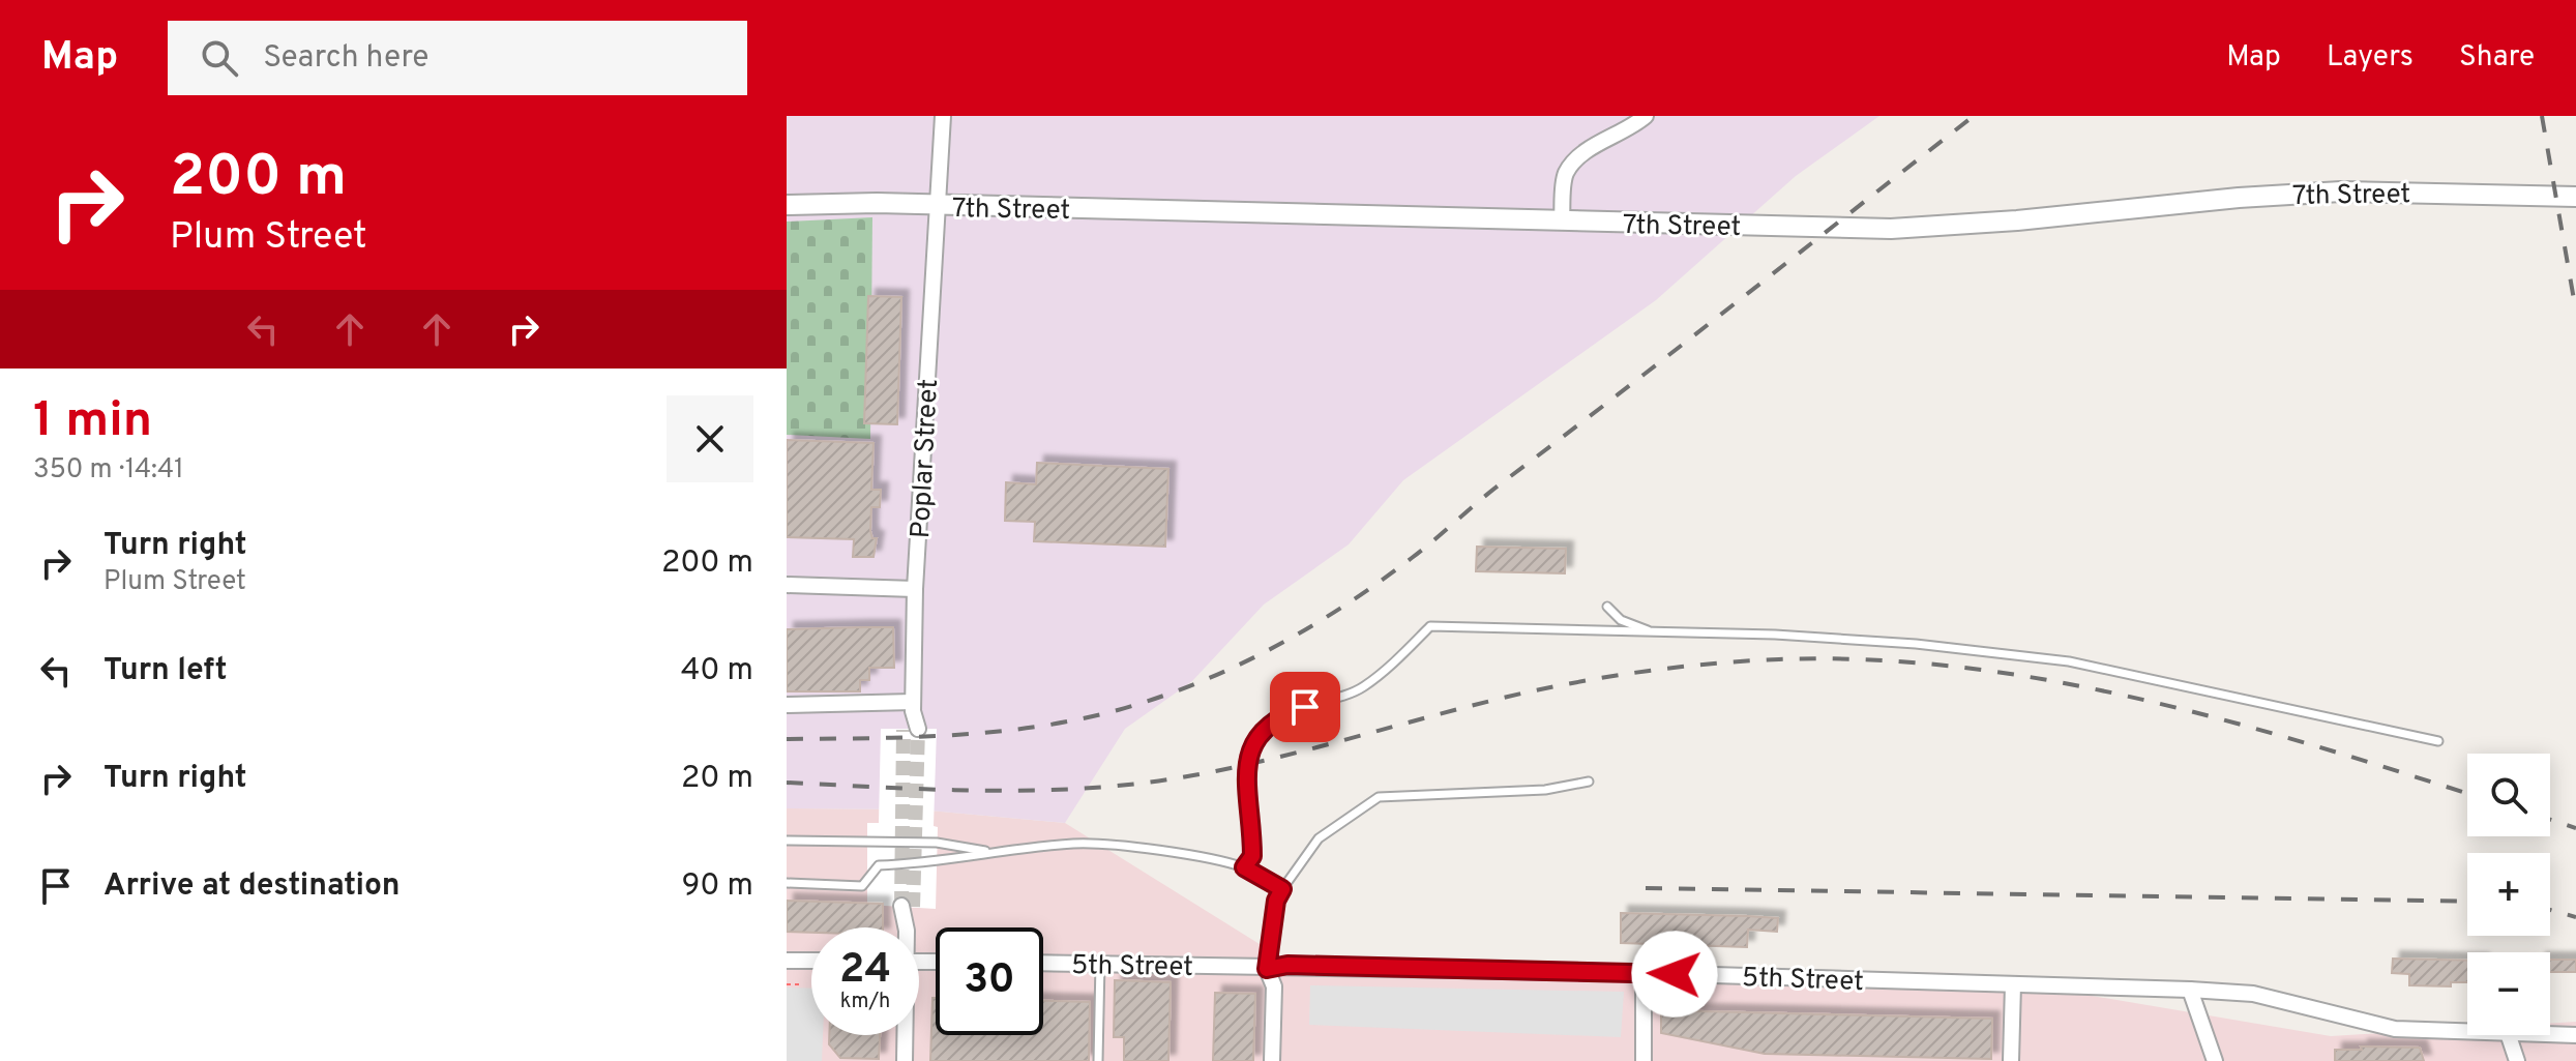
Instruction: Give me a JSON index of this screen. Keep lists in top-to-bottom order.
{
  "streets": {
    "street": ["7th Street", "Poplar Street", "5th Street"]
  },
  "crossings": [
    ["7th Street", "Poplar Street"]
  ],
  "page": {
    "header": "Map",
    "search": "Search here",
    "nav": ["Map", "Layers", "Share"],
    "turn": ["200 m", "Plum Street"],
    "heading": ["1 min", "350 m · 14:41"],
    "list": [
      {
        "name": "Turn right",
        "note": "Plum Street",
        "value": "200 m"
      },
      {
        "name": "Turn left",
        "value": "40 m"
      },
      {
        "name": "Turn right",
        "value": "20 m"
      },
      {
        "name": "Arrive at destination",
        "value": "90 m"
      }
    ],
    "map_buttons": ["+", "−"],
    "speed": "24 km/h",
    "limit": "30"
  }
}
